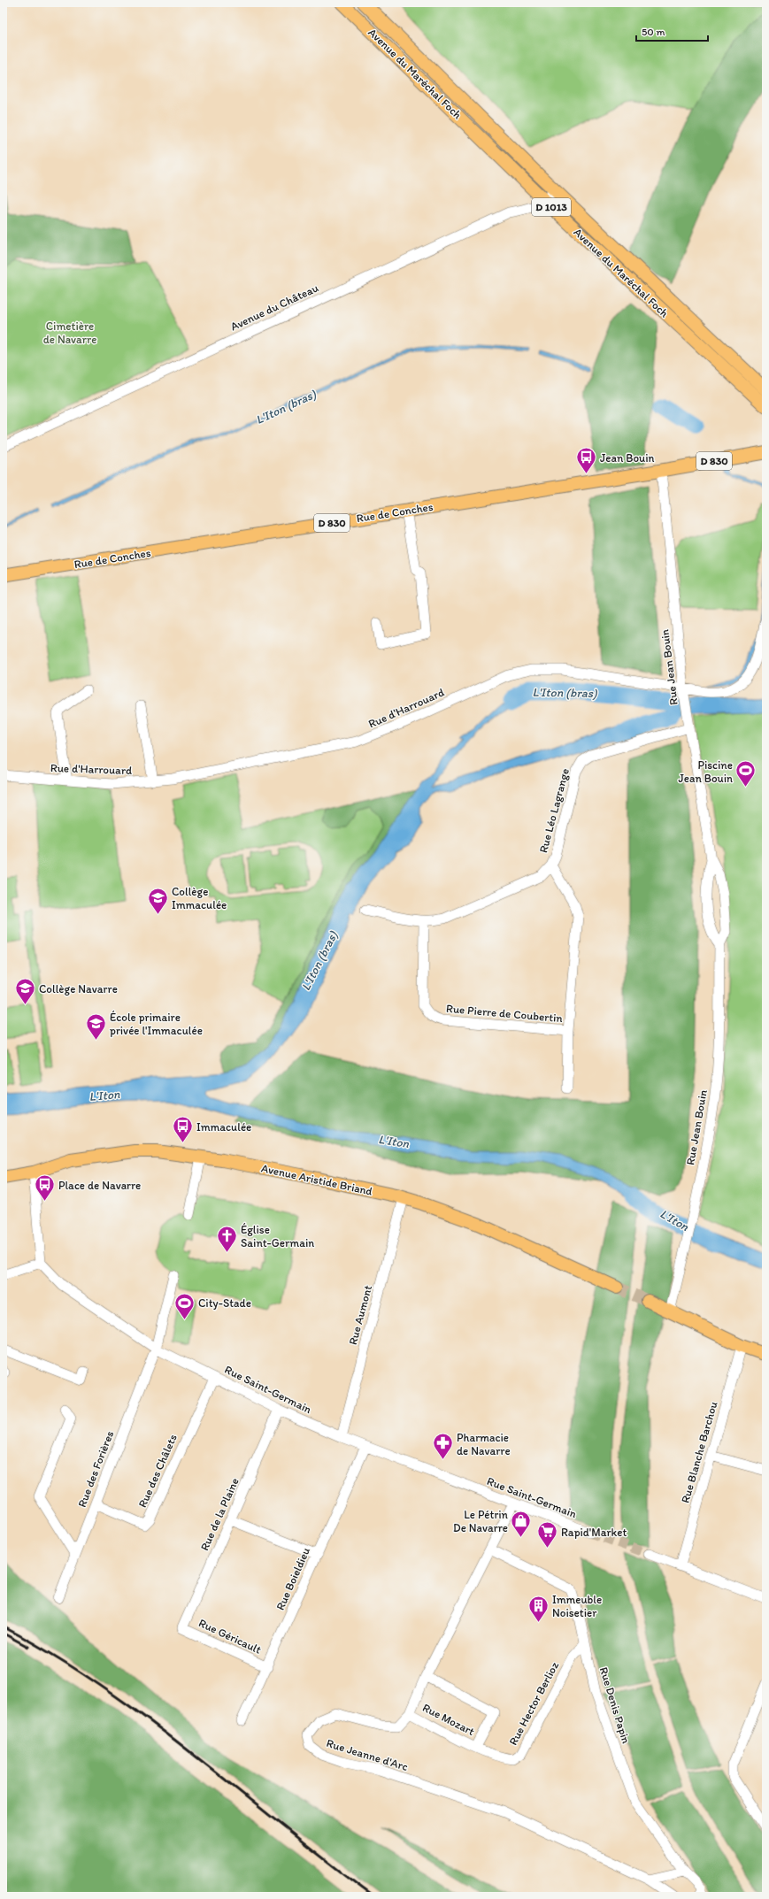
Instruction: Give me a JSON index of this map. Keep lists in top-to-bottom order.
{
  "streets": {
    "main road": [
      "Avenue du Maréchal Foch",
      "D 1013",
      "D 830",
      "Rue de Conches",
      "Avenue Aristide Briand"
    ],
    "street": [
      "Avenue du Château",
      "Rue Jean Bouin",
      "Rue d'Harrouard",
      "Rue Léo Lagrange",
      "Rue Pierre de Coubertin",
      "Rue Aumont",
      "Rue Saint-Germain",
      "Rue Blanche Barchou",
      "Rue des Forières",
      "Rue des Châlets",
      "Rue de la Plaine",
      "Rue Boieldieu",
      "Rue Géricault",
      "Rue Hector Berlioz",
      "Rue Denis Papin",
      "Rue Mozart",
      "Rue Jeanne d'Arc"
    ]
  },
  "crossings": [
    ["Avenue du Maréchal Foch", "Avenue du Château"],
    ["Rue de Conches", "Rue Jean Bouin"],
    ["Rue Jean Bouin", "Rue d'Harrouard"],
    ["Rue Jean Bouin", "Rue Léo Lagrange"],
    ["Rue Léo Lagrange", "Rue Pierre de Coubertin"],
    ["Avenue Aristide Briand", "Rue Aumont"],
    ["Rue Aumont", "Rue Saint-Germain"],
    ["Rue Saint-Germain", "Rue des Forières"],
    ["Rue Saint-Germain", "Rue des Châlets"],
    ["Rue Saint-Germain", "Rue de la Plaine"],
    ["Rue Saint-Germain", "Rue Boieldieu"],
    ["Rue Saint-Germain", "Rue Jeanne d'Arc"],
    ["Rue des Forières", "Rue des Châlets"],
    ["Rue de la Plaine", "Rue Géricault"],
    ["Rue Boieldieu", "Rue Géricault"],
    ["Rue Hector Berlioz", "Rue Denis Papin"],
    ["Rue Hector Berlioz", "Rue Mozart"],
    ["Rue Denis Papin", "Rue Jeanne d'Arc"],
    ["Rue Mozart", "Rue Jeanne d'Arc"]
  ],
  "water": ["L'Iton (bras)", "L'Iton"],
  "parks": ["Cimetière de Navarre"],
  "places": {
    "bus stop": ["Jean Bouin", "Immaculée", "Place de Navarre"],
    "sports": ["Piscine Jean Bouin", "City-Stade"],
    "school or university": ["Collège Immaculée", "Collège Navarre", "École primaire privée l'Immaculée"],
    "church": ["Église Saint-Germain"],
    "pharmacy": ["Pharmacie de Navarre"],
    "shop": ["Le Pétrin De Navarre"],
    "supermarket": ["Rapid'Market"],
    "building": ["Immeuble Noisetier"]
  },
  "scale_bar": "50 m"
}
